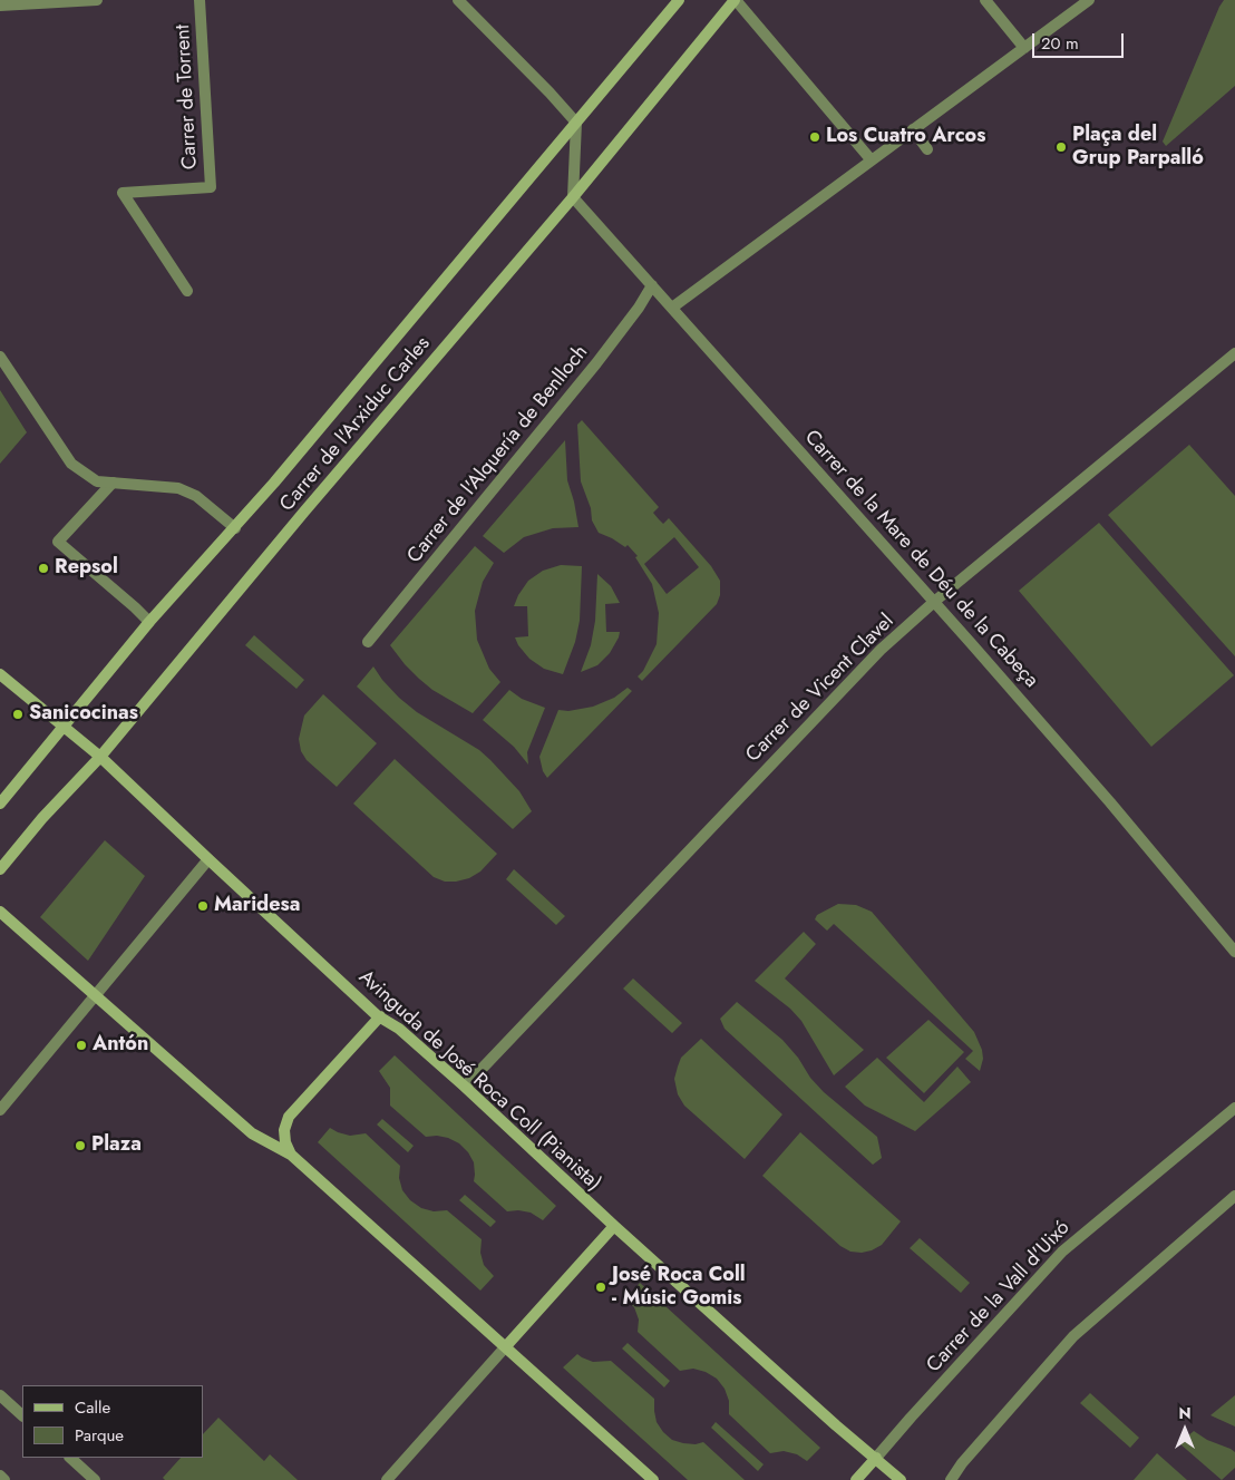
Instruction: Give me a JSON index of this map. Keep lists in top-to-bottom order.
{
  "streets": {
    "street": [
      "Carrer de Torrent",
      "Carrer de l'Arxiduc Carles",
      "Carrer de l'Alquería de Benlloch",
      "Carrer de la Mare de Déu de la Cabeça",
      "Carrer de Vicent Clavel",
      "Avinguda de José Roca Coll (Pianista)",
      "Carrer de la Vall d'Uixó"
    ]
  },
  "crossings": [
    ["Carrer de l'Arxiduc Carles", "Carrer de la Mare de Déu de la Cabeça"],
    ["Carrer de l'Arxiduc Carles", "Avinguda de José Roca Coll (Pianista)"],
    ["Carrer de l'Alquería de Benlloch", "Carrer de la Mare de Déu de la Cabeça"],
    ["Carrer de la Mare de Déu de la Cabeça", "Carrer de Vicent Clavel"],
    ["Carrer de Vicent Clavel", "Avinguda de José Roca Coll (Pianista)"],
    ["Avinguda de José Roca Coll (Pianista)", "Carrer de la Vall d'Uixó"]
  ],
  "places": [
    "Los Cuatro Arcos",
    "Plaça del Grup Parpalló",
    "Repsol",
    "Sanicocinas",
    "Maridesa",
    "Antón",
    "Plaza",
    "José Roca Coll - Músic Gomis"
  ],
  "legend": ["Calle", "Parque"],
  "scale_bar": "20 m",
  "north": "top"
}
